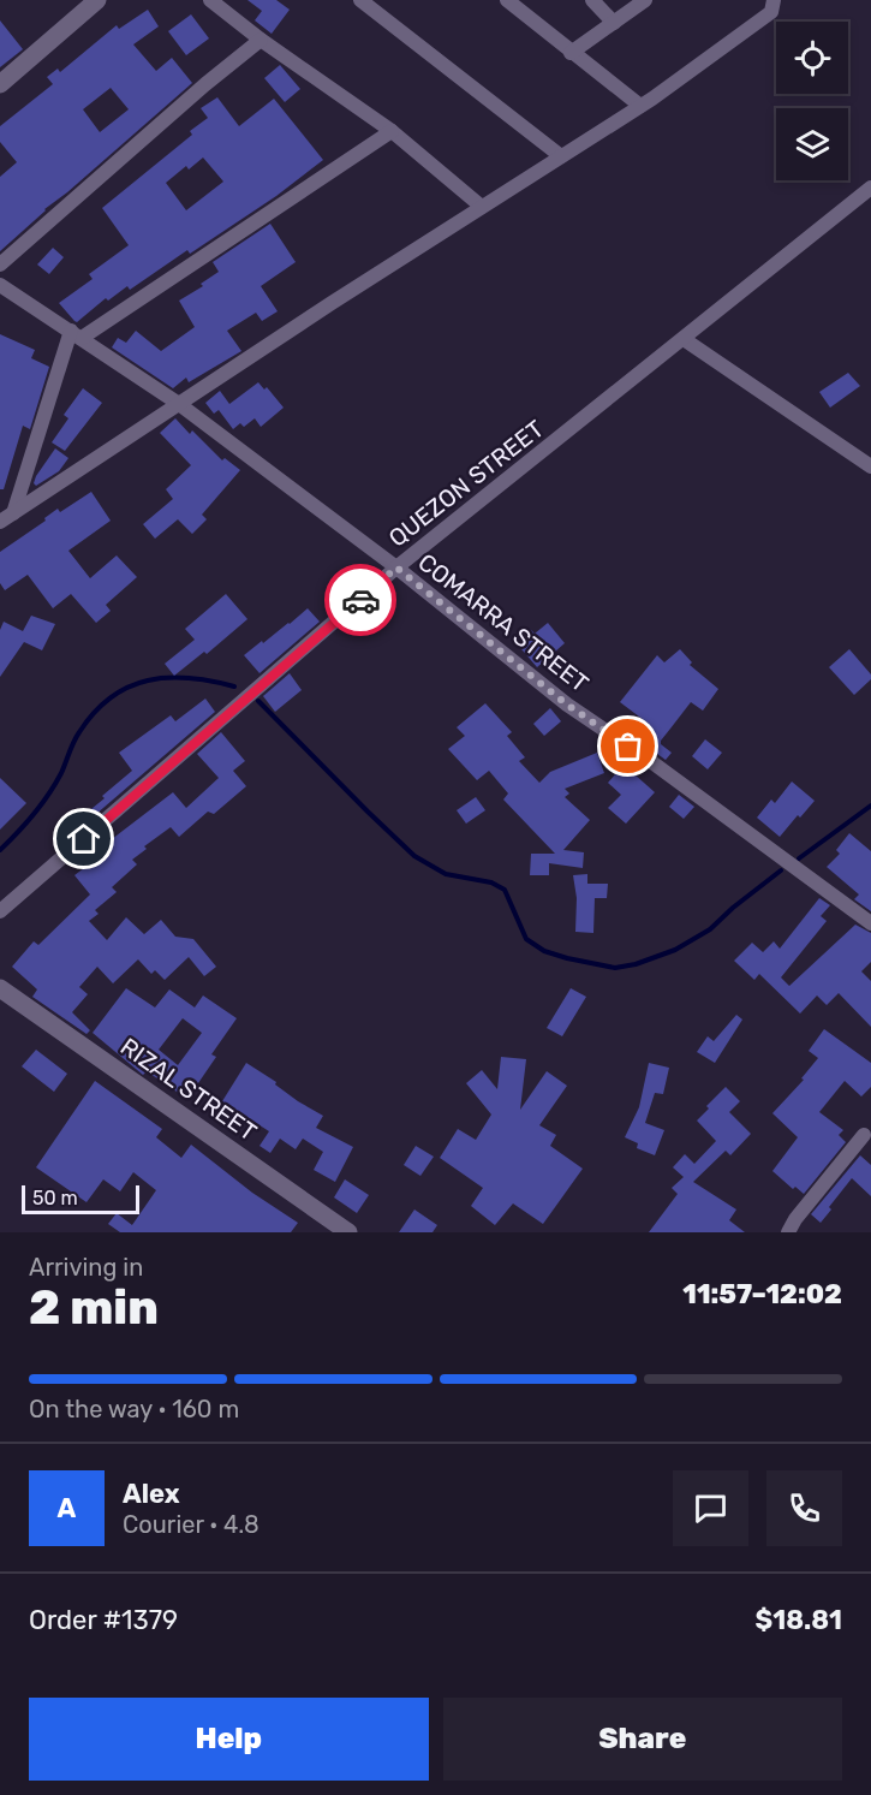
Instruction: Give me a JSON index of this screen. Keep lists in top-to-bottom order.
{
  "streets": {
    "street": ["QUEZON STREET", "COMARRA STREET", "RIZAL STREET"]
  },
  "crossings": [
    ["QUEZON STREET", "COMARRA STREET"]
  ],
  "scale_bar": "50 m",
  "page": {
    "scale": "50 m",
    "heading": ["2 min", "Arriving in", "11:57–12:02"],
    "panel": [
      "Alex",
      "Courier · 4.8",
      "Order #1379",
      "$18.81"
    ],
    "bar": "On the way · 160 m",
    "round": "A",
    "buttons": ["Help", "Share"]
  }
}
